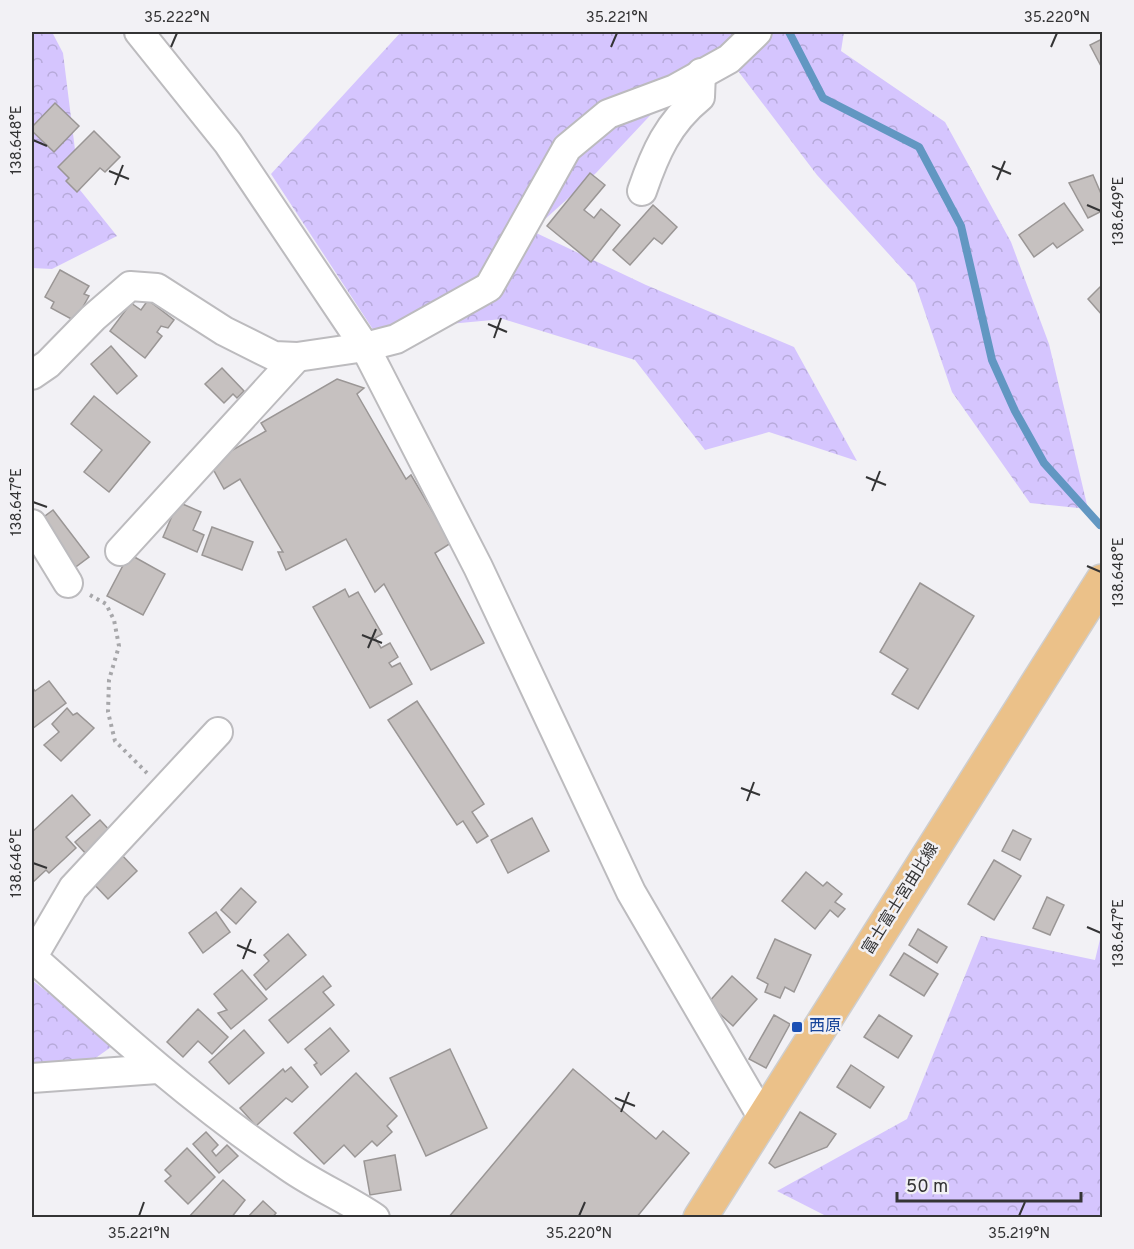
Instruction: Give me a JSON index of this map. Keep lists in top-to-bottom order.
{
  "streets": {
    "main road": ["富士富士宮由比線"]
  },
  "places": {
    "transit": ["西原"]
  },
  "scale_bar": "50 m",
  "coordinates": [
    "35.222°N",
    "35.221°N",
    "35.220°N",
    "138.648°E",
    "138.649°E",
    "138.647°E",
    "138.646°E",
    "35.219°N"
  ]
}
